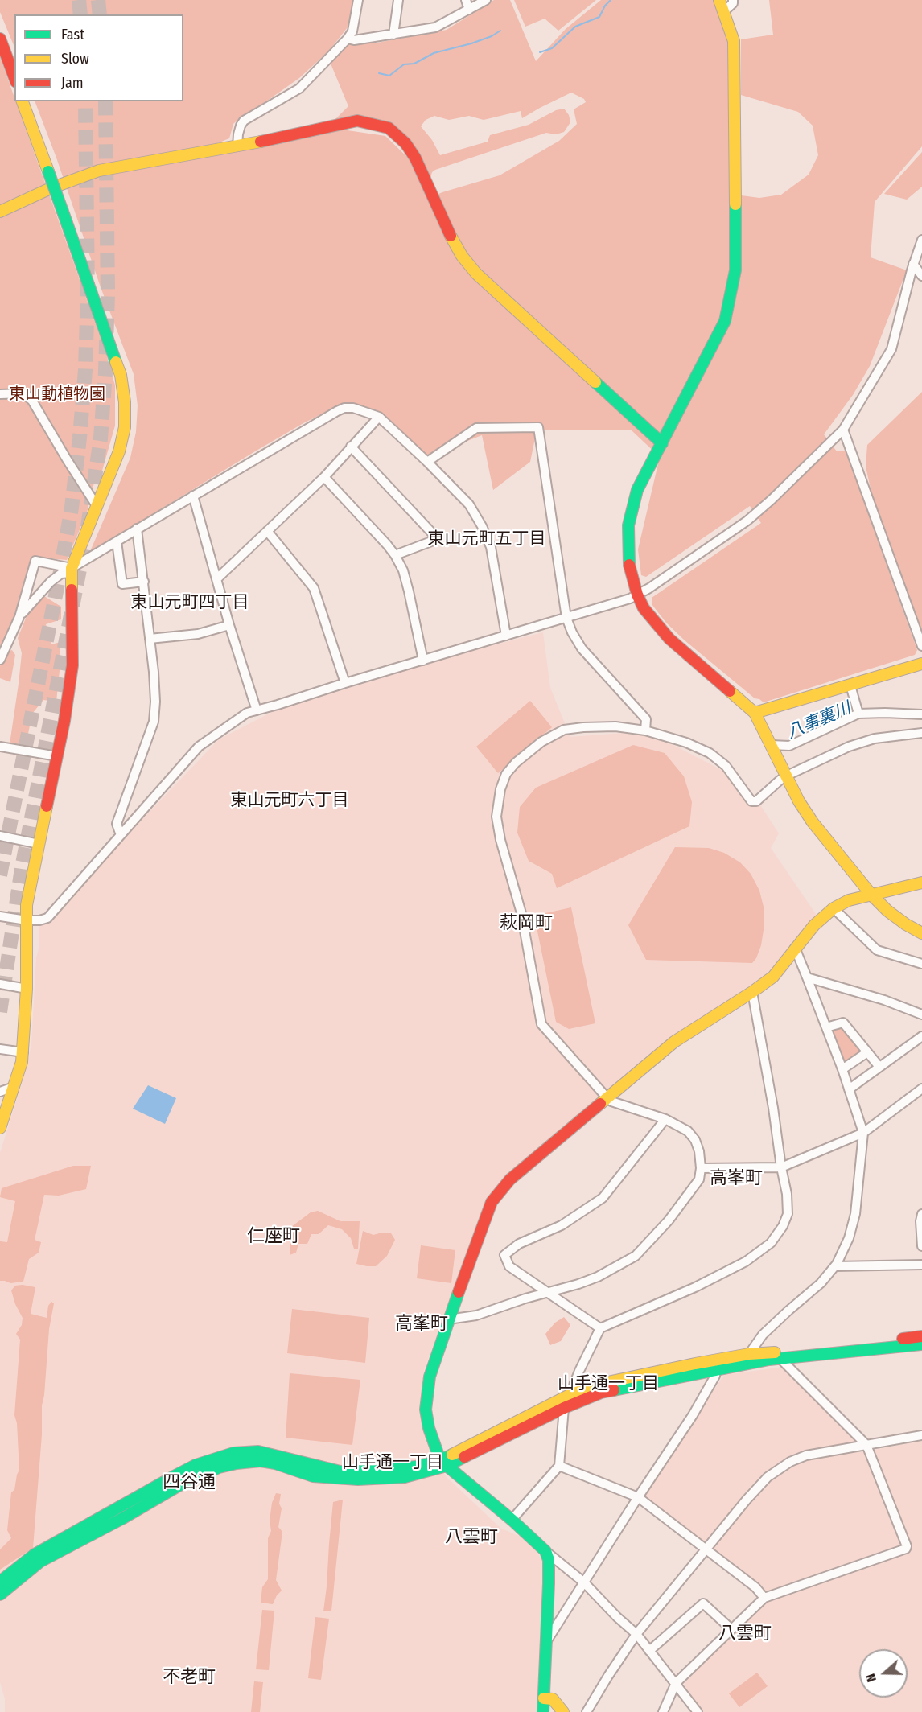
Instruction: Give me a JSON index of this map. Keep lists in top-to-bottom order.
{
  "districts": [
    "東山元町五丁目",
    "東山元町四丁目",
    "東山元町六丁目",
    "萩岡町",
    "高峯町",
    "仁座町",
    "高峯町",
    "山手通一丁目",
    "山手通一丁目",
    "四谷通",
    "八雲町",
    "八雲町",
    "不老町"
  ],
  "water": ["八事裏川"],
  "parks": ["東山動植物園"],
  "legend": ["Fast", "Slow", "Jam"],
  "north": "left"
}
